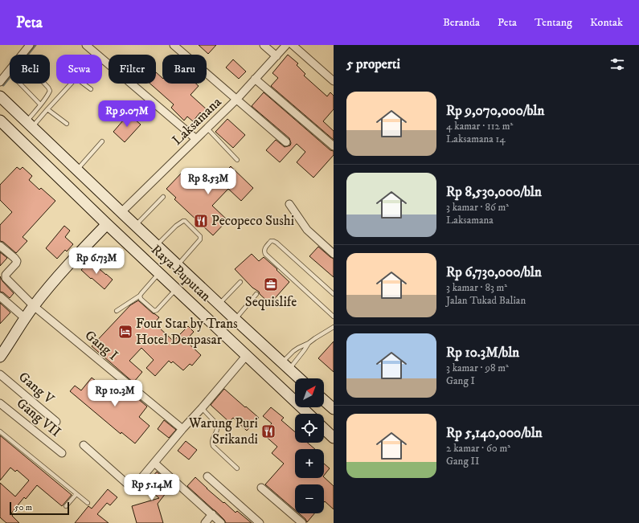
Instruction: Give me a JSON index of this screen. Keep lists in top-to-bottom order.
{
  "streets": {
    "main road": ["Raya Puputan"],
    "street": [
      "Laksamana",
      "Gang I",
      "Gang V",
      "Gang VII"
    ]
  },
  "crossings": [
    ["Laksamana", "Raya Puputan"]
  ],
  "places": {
    "restaurant": ["Pecopeco Sushi", "Warung Puri Srikandi"],
    "office": ["Sequislife"],
    "hotel": ["Four Star by Trans Hotel Denpasar"]
  },
  "scale_bar": "50 m",
  "north": "top right",
  "page": {
    "header": "Peta",
    "nav": [
      "Beranda",
      "Peta",
      "Tentang",
      "Kontak"
    ],
    "heading": "5 properti",
    "chip": [
      "Beli",
      "Sewa",
      "Filter",
      "Baru"
    ],
    "list": [
      {
        "name": "Rp 9,070,000/bln",
        "note": "4 kamar · 112 m² · Laksamana 14"
      },
      {
        "name": "Rp 8,530,000/bln",
        "note": "3 kamar · 86 m² · Laksamana"
      },
      {
        "name": "Rp 6,730,000/bln",
        "note": "3 kamar · 83 m² · Jalan Tukad Balian"
      },
      {
        "name": "Rp 10.3M/bln",
        "note": "3 kamar · 98 m² · Gang I"
      },
      {
        "name": "Rp 5,140,000/bln",
        "note": "2 kamar · 60 m² · Gang II"
      }
    ],
    "price": [
      "Rp 9.07M",
      "Rp 8.53M",
      "Rp 6.73M",
      "Rp 10.3M",
      "Rp 5.14M"
    ],
    "map_buttons": ["+", "−"],
    "scale": "50 m"
  }
}
